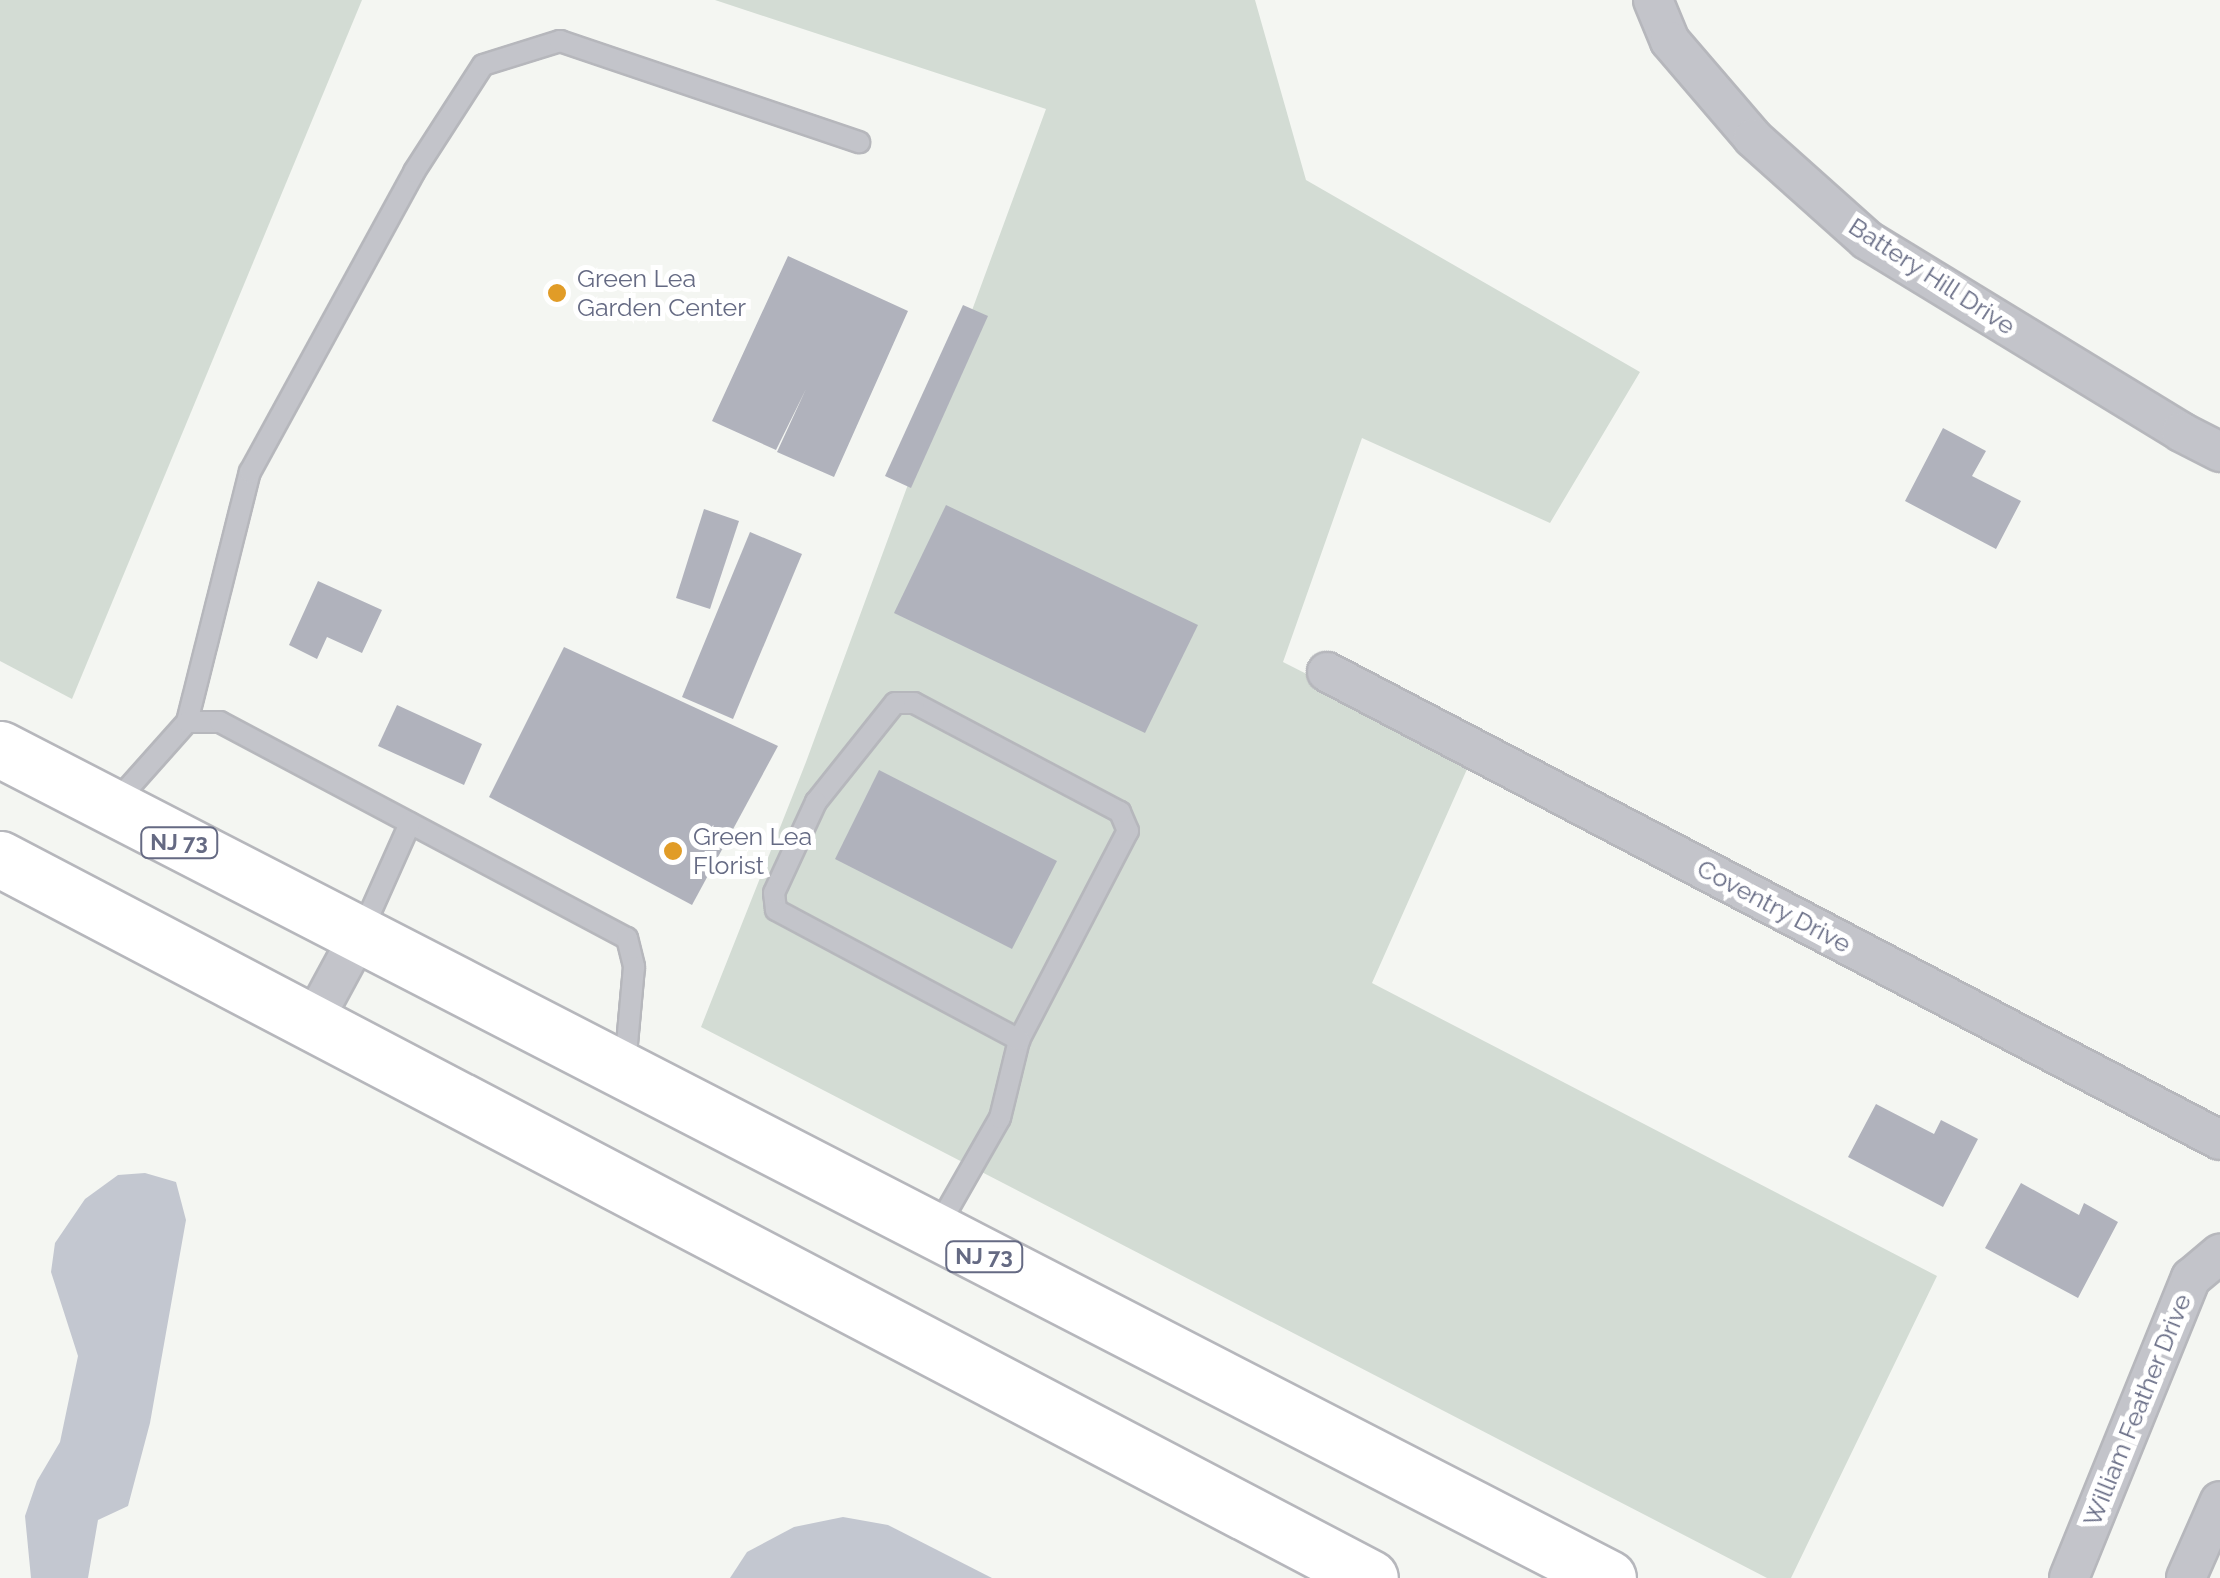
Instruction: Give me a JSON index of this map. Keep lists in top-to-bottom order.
{
  "streets": {
    "highway": ["NJ 73"],
    "street": ["Battery Hill Drive", "Coventry Drive", "William Feather Drive"]
  },
  "places": ["Green Lea Garden Center", "Green Lea Florist"]
}
